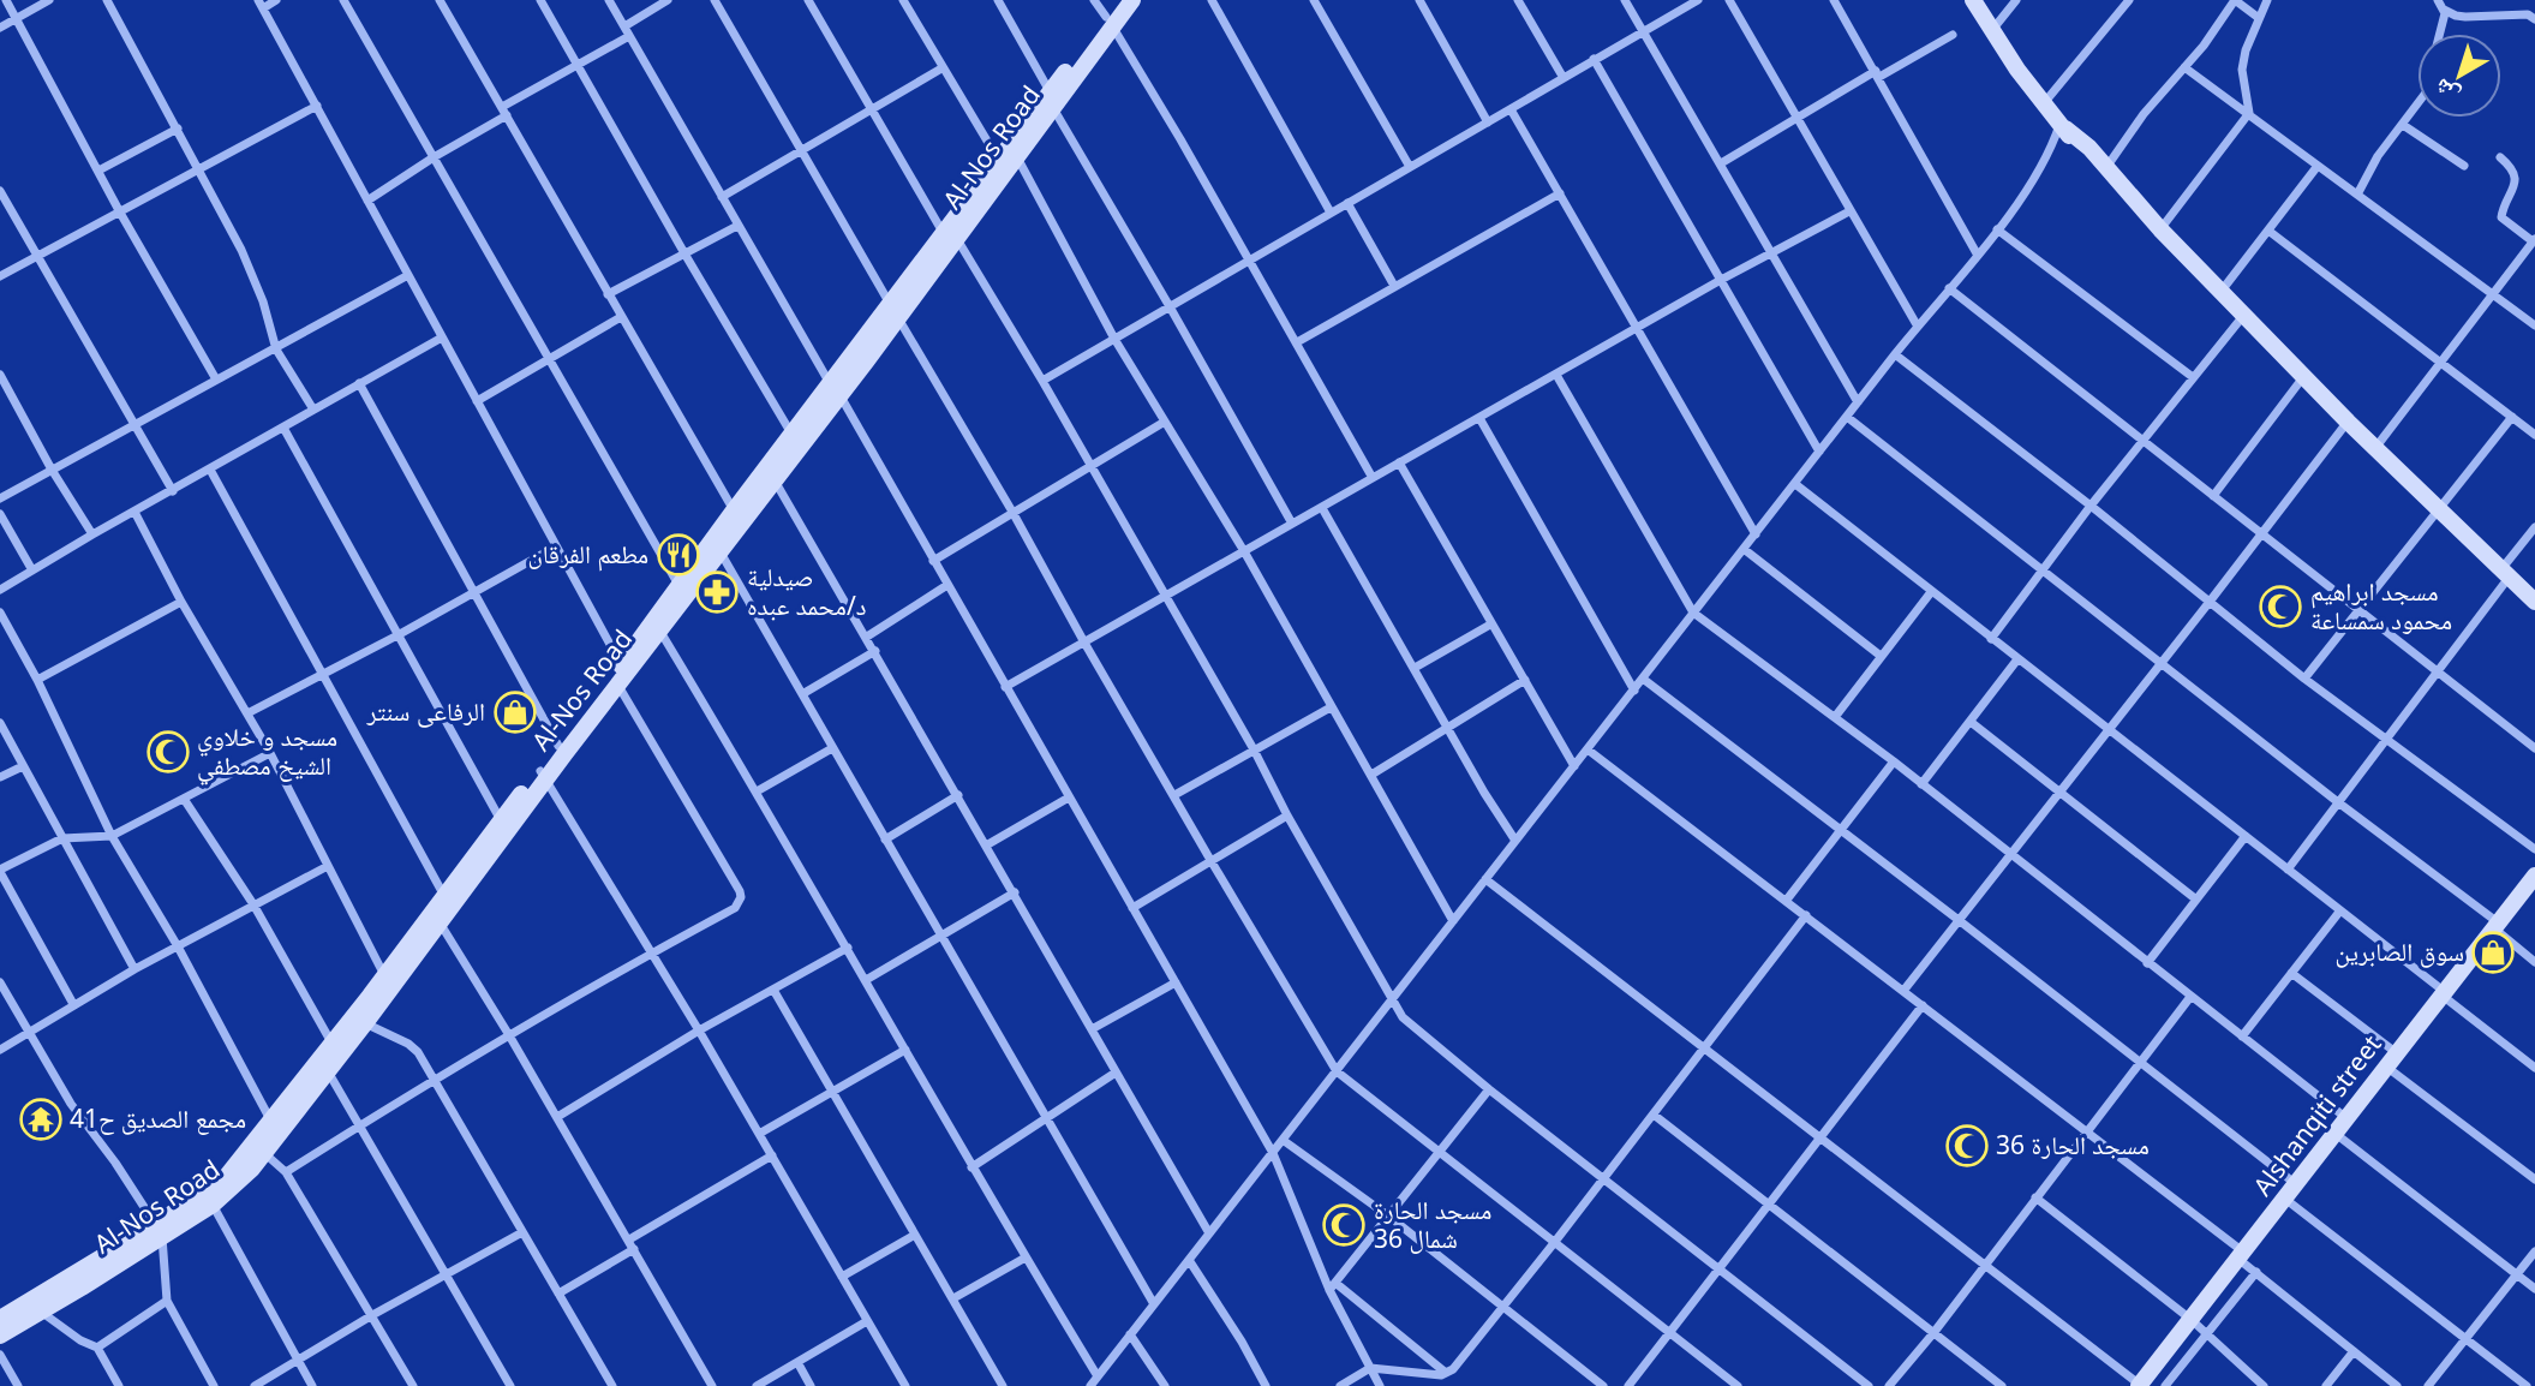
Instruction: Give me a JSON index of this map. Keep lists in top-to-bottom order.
{
  "streets": {
    "main road": ["Al-Nos Road", "Alshanqiti street"]
  },
  "places": {
    "restaurant": ["مطعم الفرقان"],
    "pharmacy": ["صيدلية د/محمد عبده"],
    "mosque": [
      "مسجد ابراهيم محمود سمساعة",
      "مسجد و خلاوي الشيخ مصطفي",
      "مسجد الحارة 36",
      "مسجد الحارة 36 شمال"
    ],
    "shop": ["الرفاعى سنتر", "سوق الصابرين"],
    "temple": ["مجمع الصديق ح41"]
  },
  "north": "bottom left"
}
